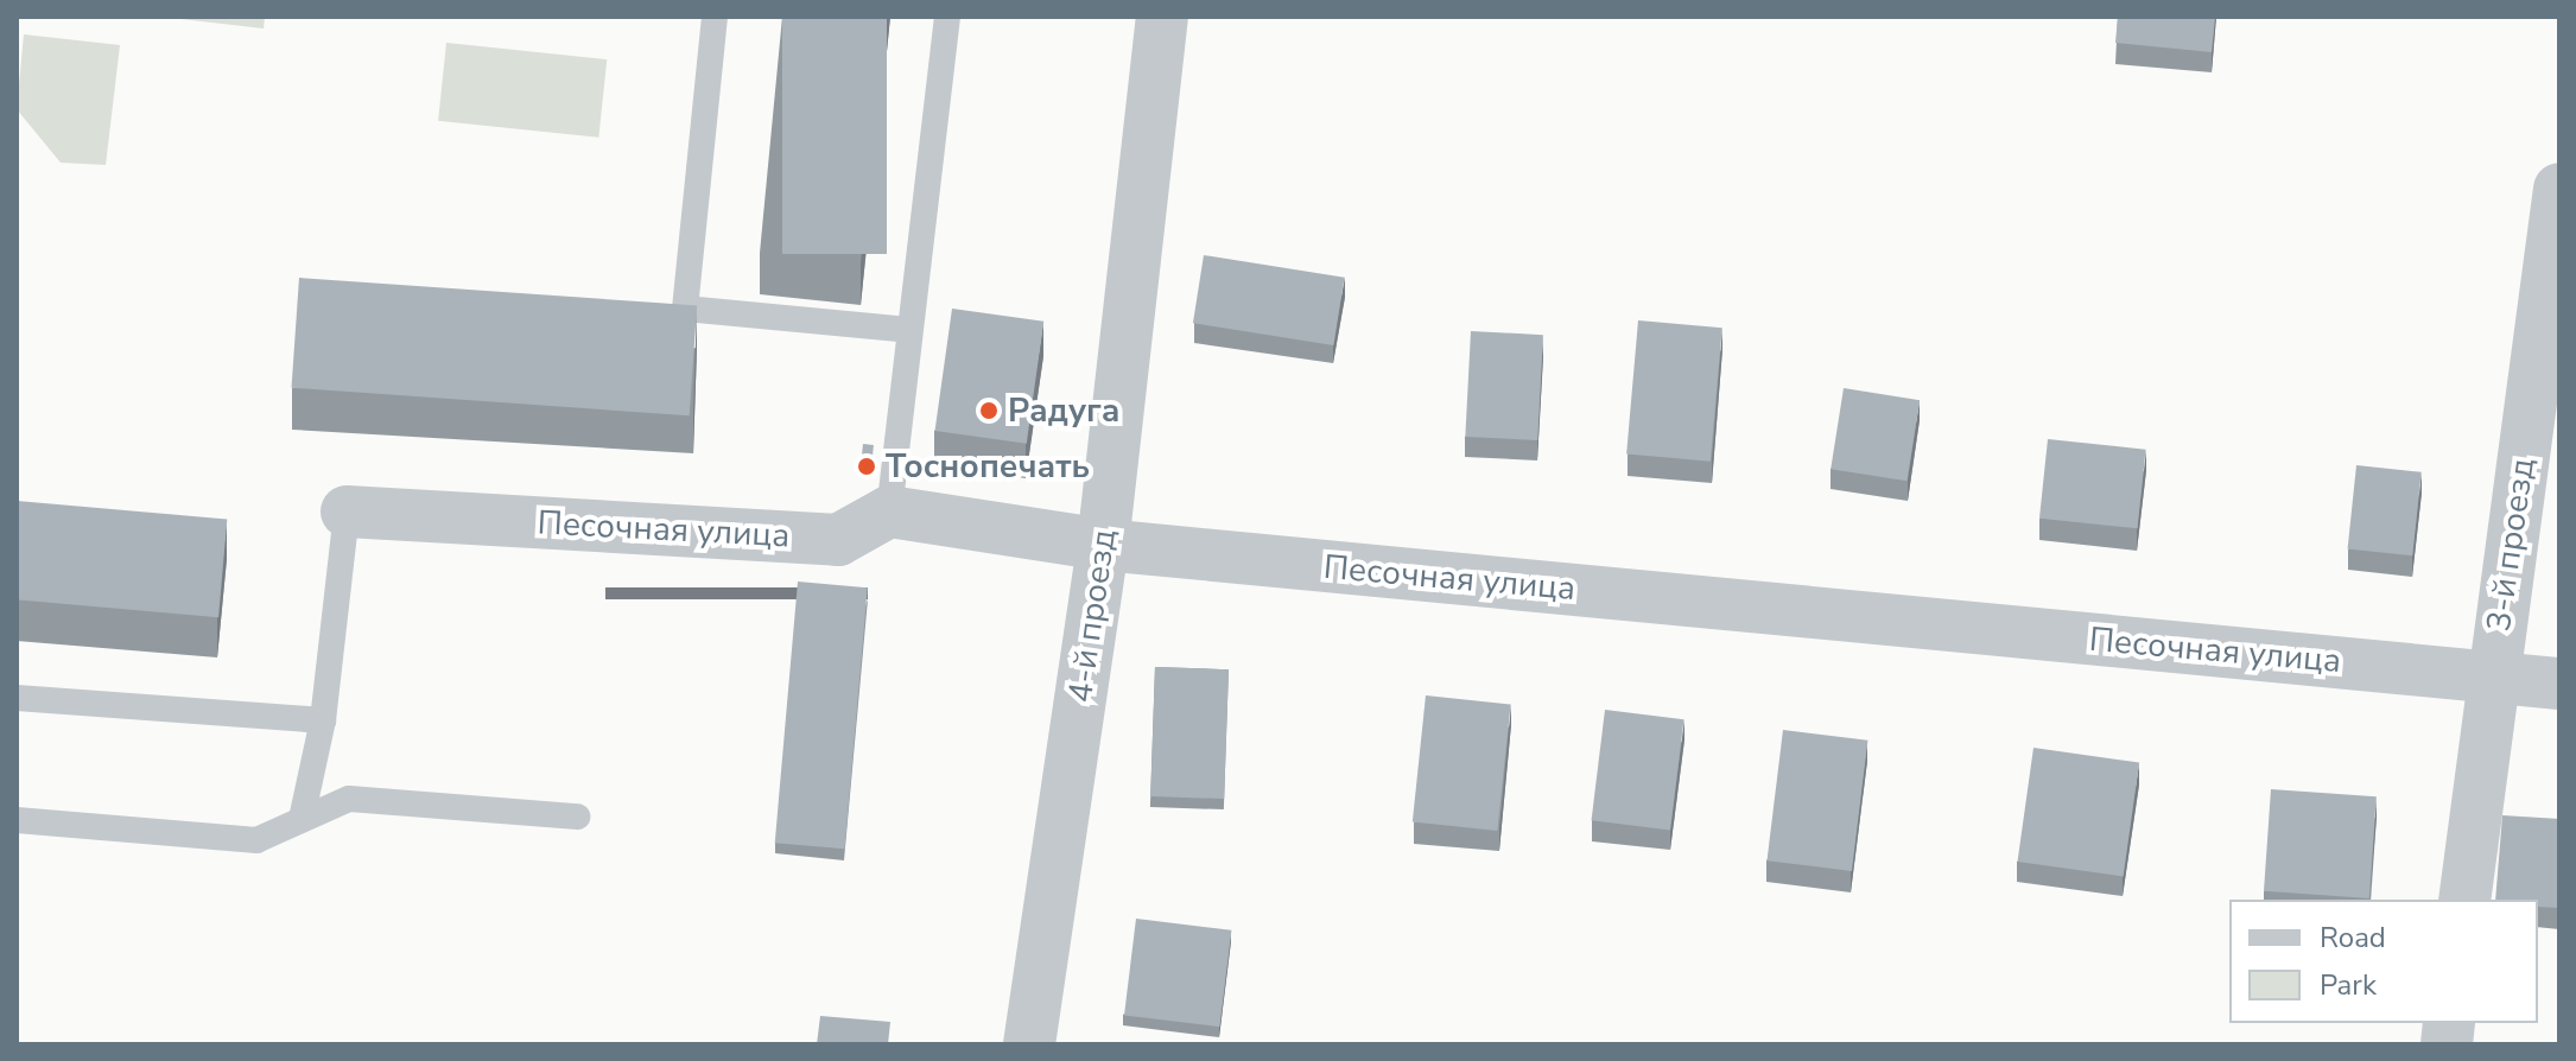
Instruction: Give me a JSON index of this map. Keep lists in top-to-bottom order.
{
  "streets": {
    "street": ["Песочная улица", "3-й проезд", "4-й проезд"]
  },
  "crossings": [
    ["Песочная улица", "3-й проезд"],
    ["Песочная улица", "4-й проезд"]
  ],
  "places": ["Радуга", "Тоснопечать"],
  "legend": ["Road", "Park"]
}
